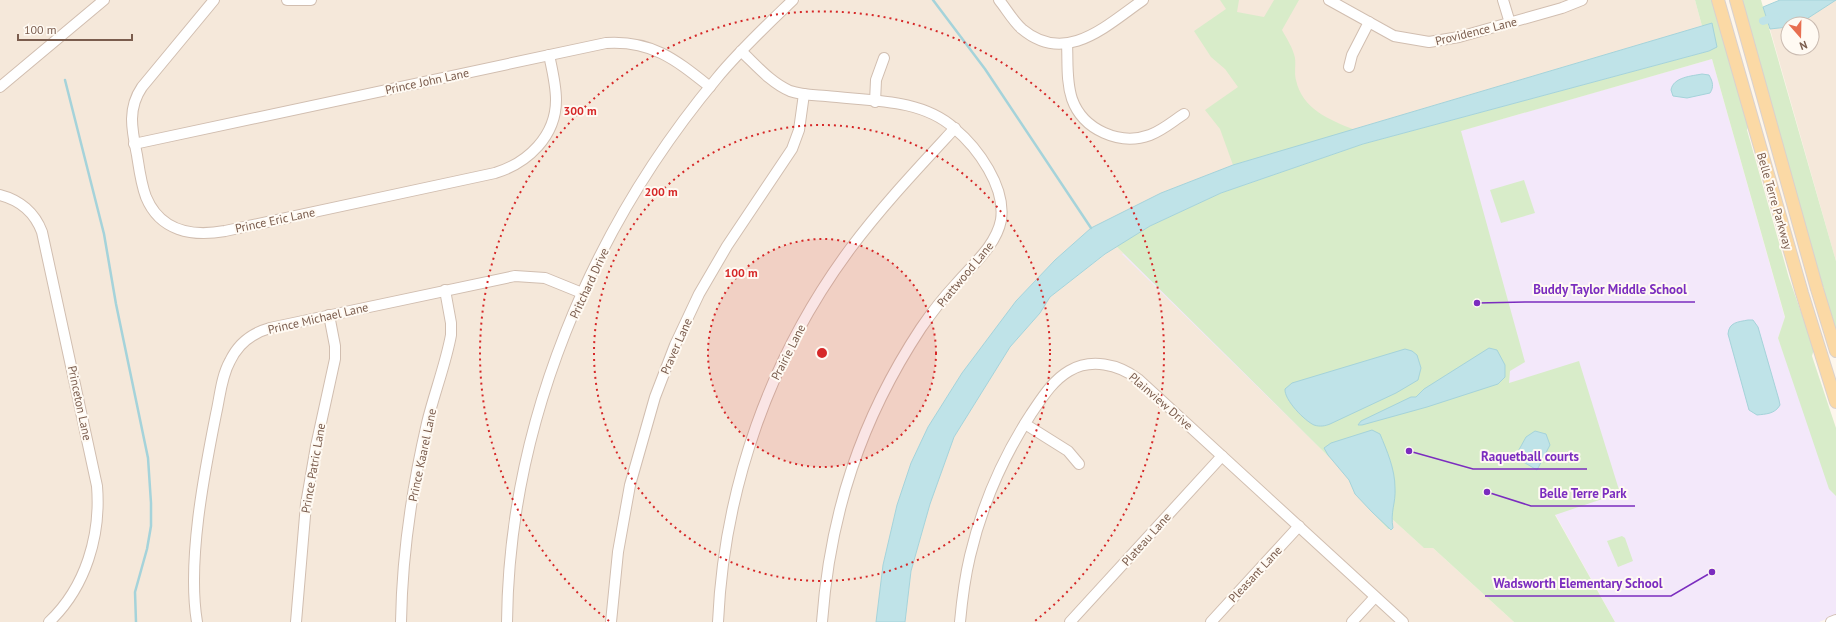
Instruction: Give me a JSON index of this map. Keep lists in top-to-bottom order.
{
  "streets": {
    "main road": ["Belle Terre Parkway"],
    "street": [
      "Providence Lane",
      "Prince John Lane",
      "Prince Eric Lane",
      "Prattwood Lane",
      "Pritchard Drive",
      "Prince Michael Lane",
      "Praver Lane",
      "Prairie Lane",
      "Plainview Drive",
      "Princeton Lane",
      "Prince Kaarel Lane",
      "Prince Patric Lane",
      "Plateau Lane",
      "Pleasant Lane"
    ]
  },
  "crossings": [
    ["Prince John Lane", "Prince Eric Lane"],
    ["Prince John Lane", "Pritchard Drive"],
    ["Prattwood Lane", "Pritchard Drive"],
    ["Prattwood Lane", "Praver Lane"],
    ["Prattwood Lane", "Prairie Lane"],
    ["Pritchard Drive", "Prince Michael Lane"],
    ["Prince Michael Lane", "Prince Kaarel Lane"],
    ["Prince Michael Lane", "Prince Patric Lane"],
    ["Plainview Drive", "Plateau Lane"],
    ["Plainview Drive", "Pleasant Lane"]
  ],
  "places": [
    "Buddy Taylor Middle School",
    "Raquetball courts",
    "Belle Terre Park",
    "Wadsworth Elementary School"
  ],
  "scale_bar": "100 m",
  "north": "bottom",
  "rings": ["300 m", "200 m", "100 m"]
}
